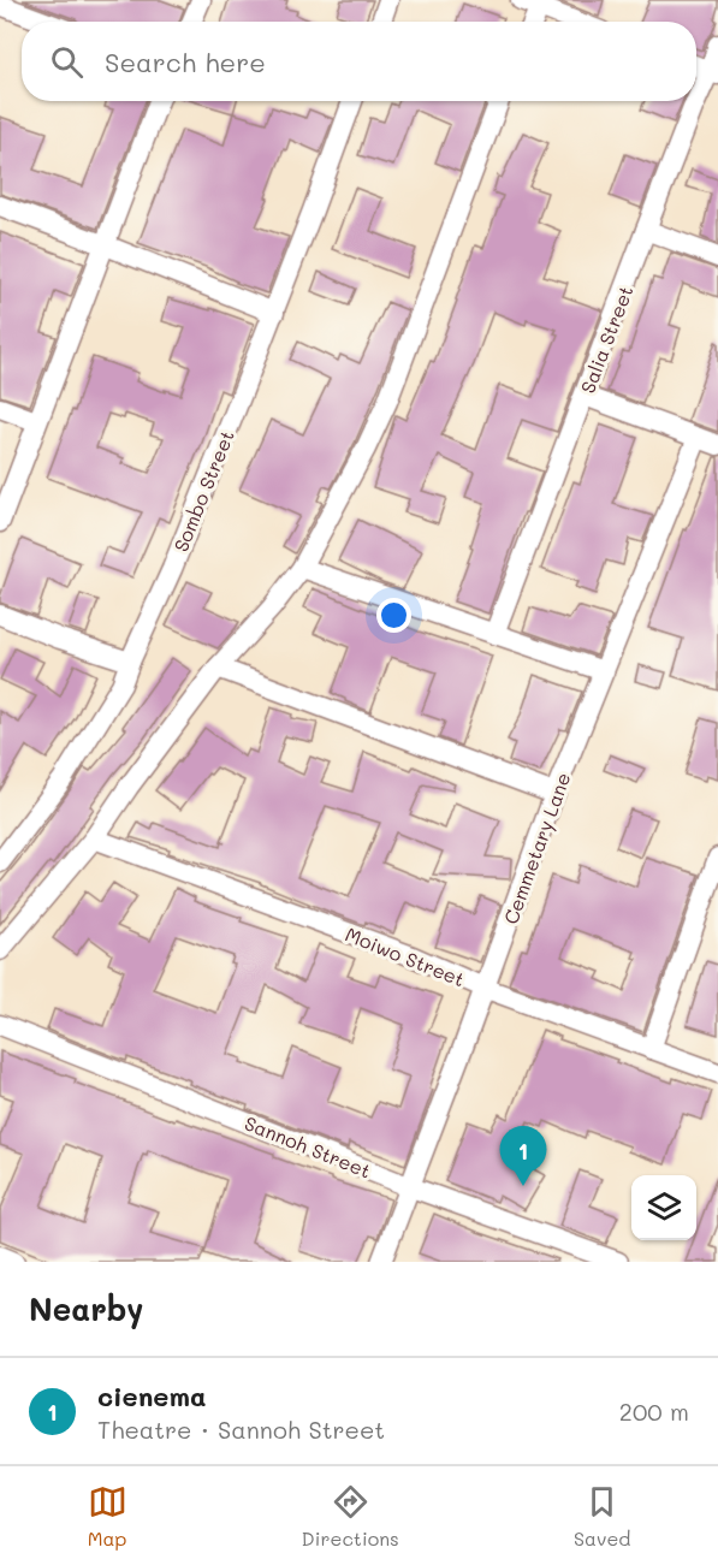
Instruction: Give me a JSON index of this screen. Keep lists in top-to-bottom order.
{
  "streets": {
    "street": [
      "Salia Street",
      "Sombo Street",
      "Cemmetary Lane",
      "Moiwo Street",
      "Sannoh Street"
    ]
  },
  "crossings": [
    ["Cemmetary Lane", "Moiwo Street"],
    ["Cemmetary Lane", "Sannoh Street"]
  ],
  "page": {
    "search": "Search here",
    "pins": "1",
    "heading": "Nearby",
    "list": [
      {
        "mark": "1",
        "name": "cienema",
        "note": "Theatre · Sannoh Street",
        "value": "200 m"
      }
    ],
    "nav": ["Map", "Directions", "Saved"]
  }
}
